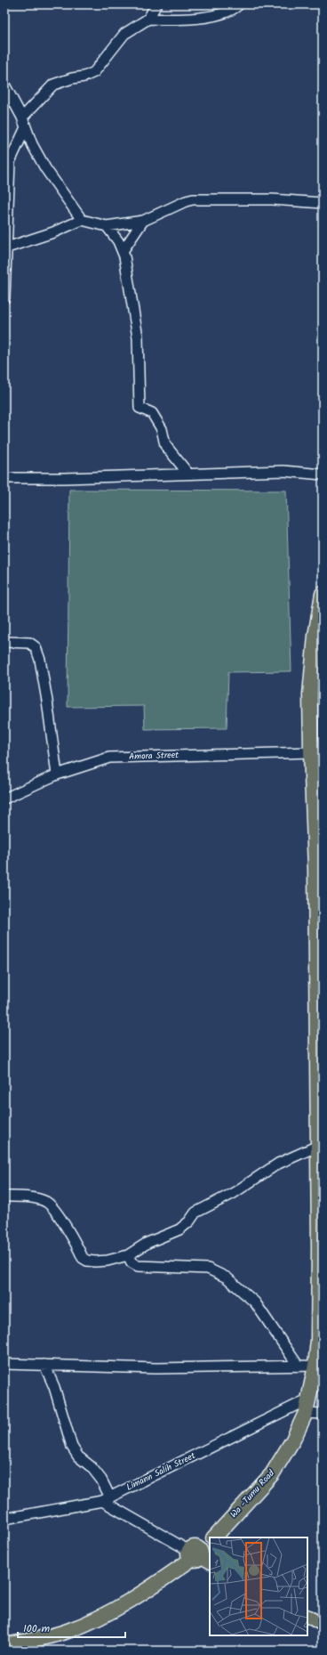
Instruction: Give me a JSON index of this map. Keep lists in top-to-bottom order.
{
  "streets": {
    "highway": ["Wa -Tumu Road"],
    "street": ["Amora Street", "Limann Salih Street"]
  },
  "crossings": [
    ["Amora Street", "Wa -Tumu Road"],
    ["Limann Salih Street", "Wa -Tumu Road"]
  ],
  "scale_bar": "100 m"
}
